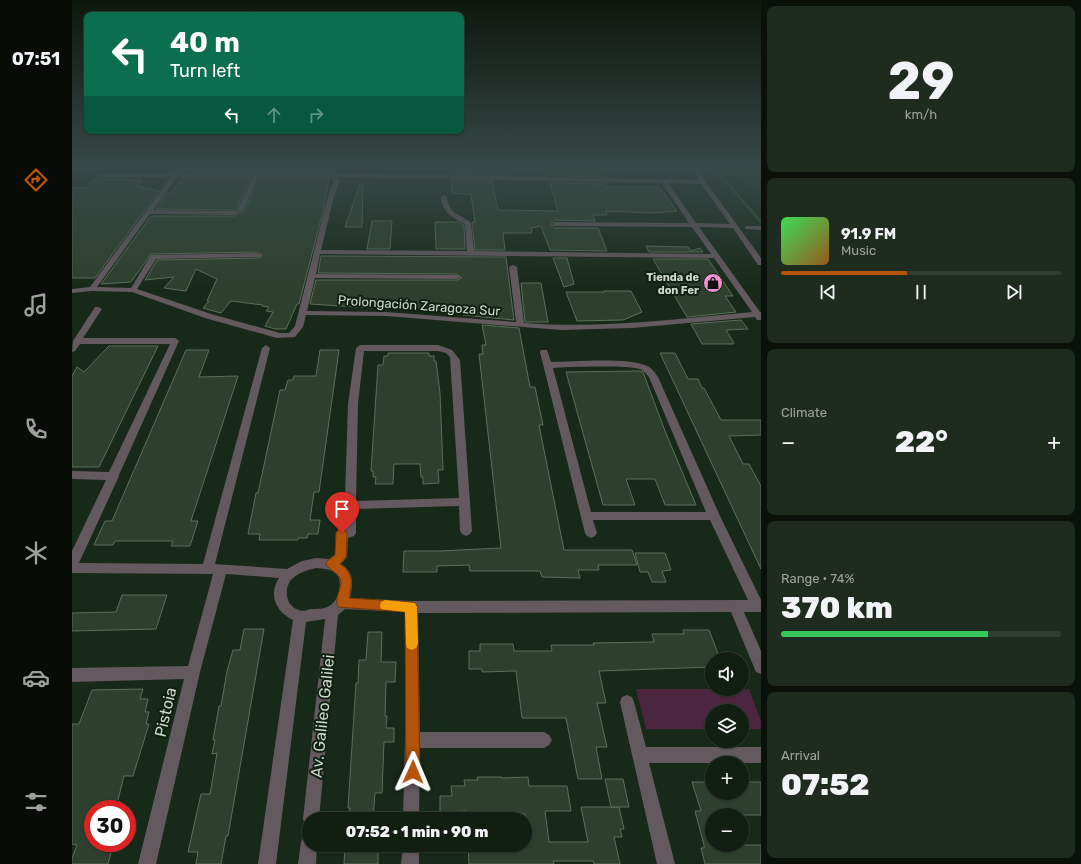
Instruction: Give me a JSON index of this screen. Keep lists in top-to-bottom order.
{
  "streets": {
    "street": ["Prolongación Zaragoza Sur", "Pistoia", "Av. Galileo Galilei"]
  },
  "places": {
    "shop": ["Tienda de don Fer"]
  },
  "page": {
    "tabs": "07:51",
    "tile": [
      ["29", "km/h"],
      "Climate",
      ["Range · 74%", "370 km"],
      ["Arrival", "07:52"]
    ],
    "turn": ["40 m", "Turn left"],
    "song": ["91.9 FM", "Music"],
    "heat": ["−", "22°", "+"],
    "map_buttons": ["+", "−"],
    "limit": "30",
    "trip": "07:52 · 1 min · 90 m"
  }
}
